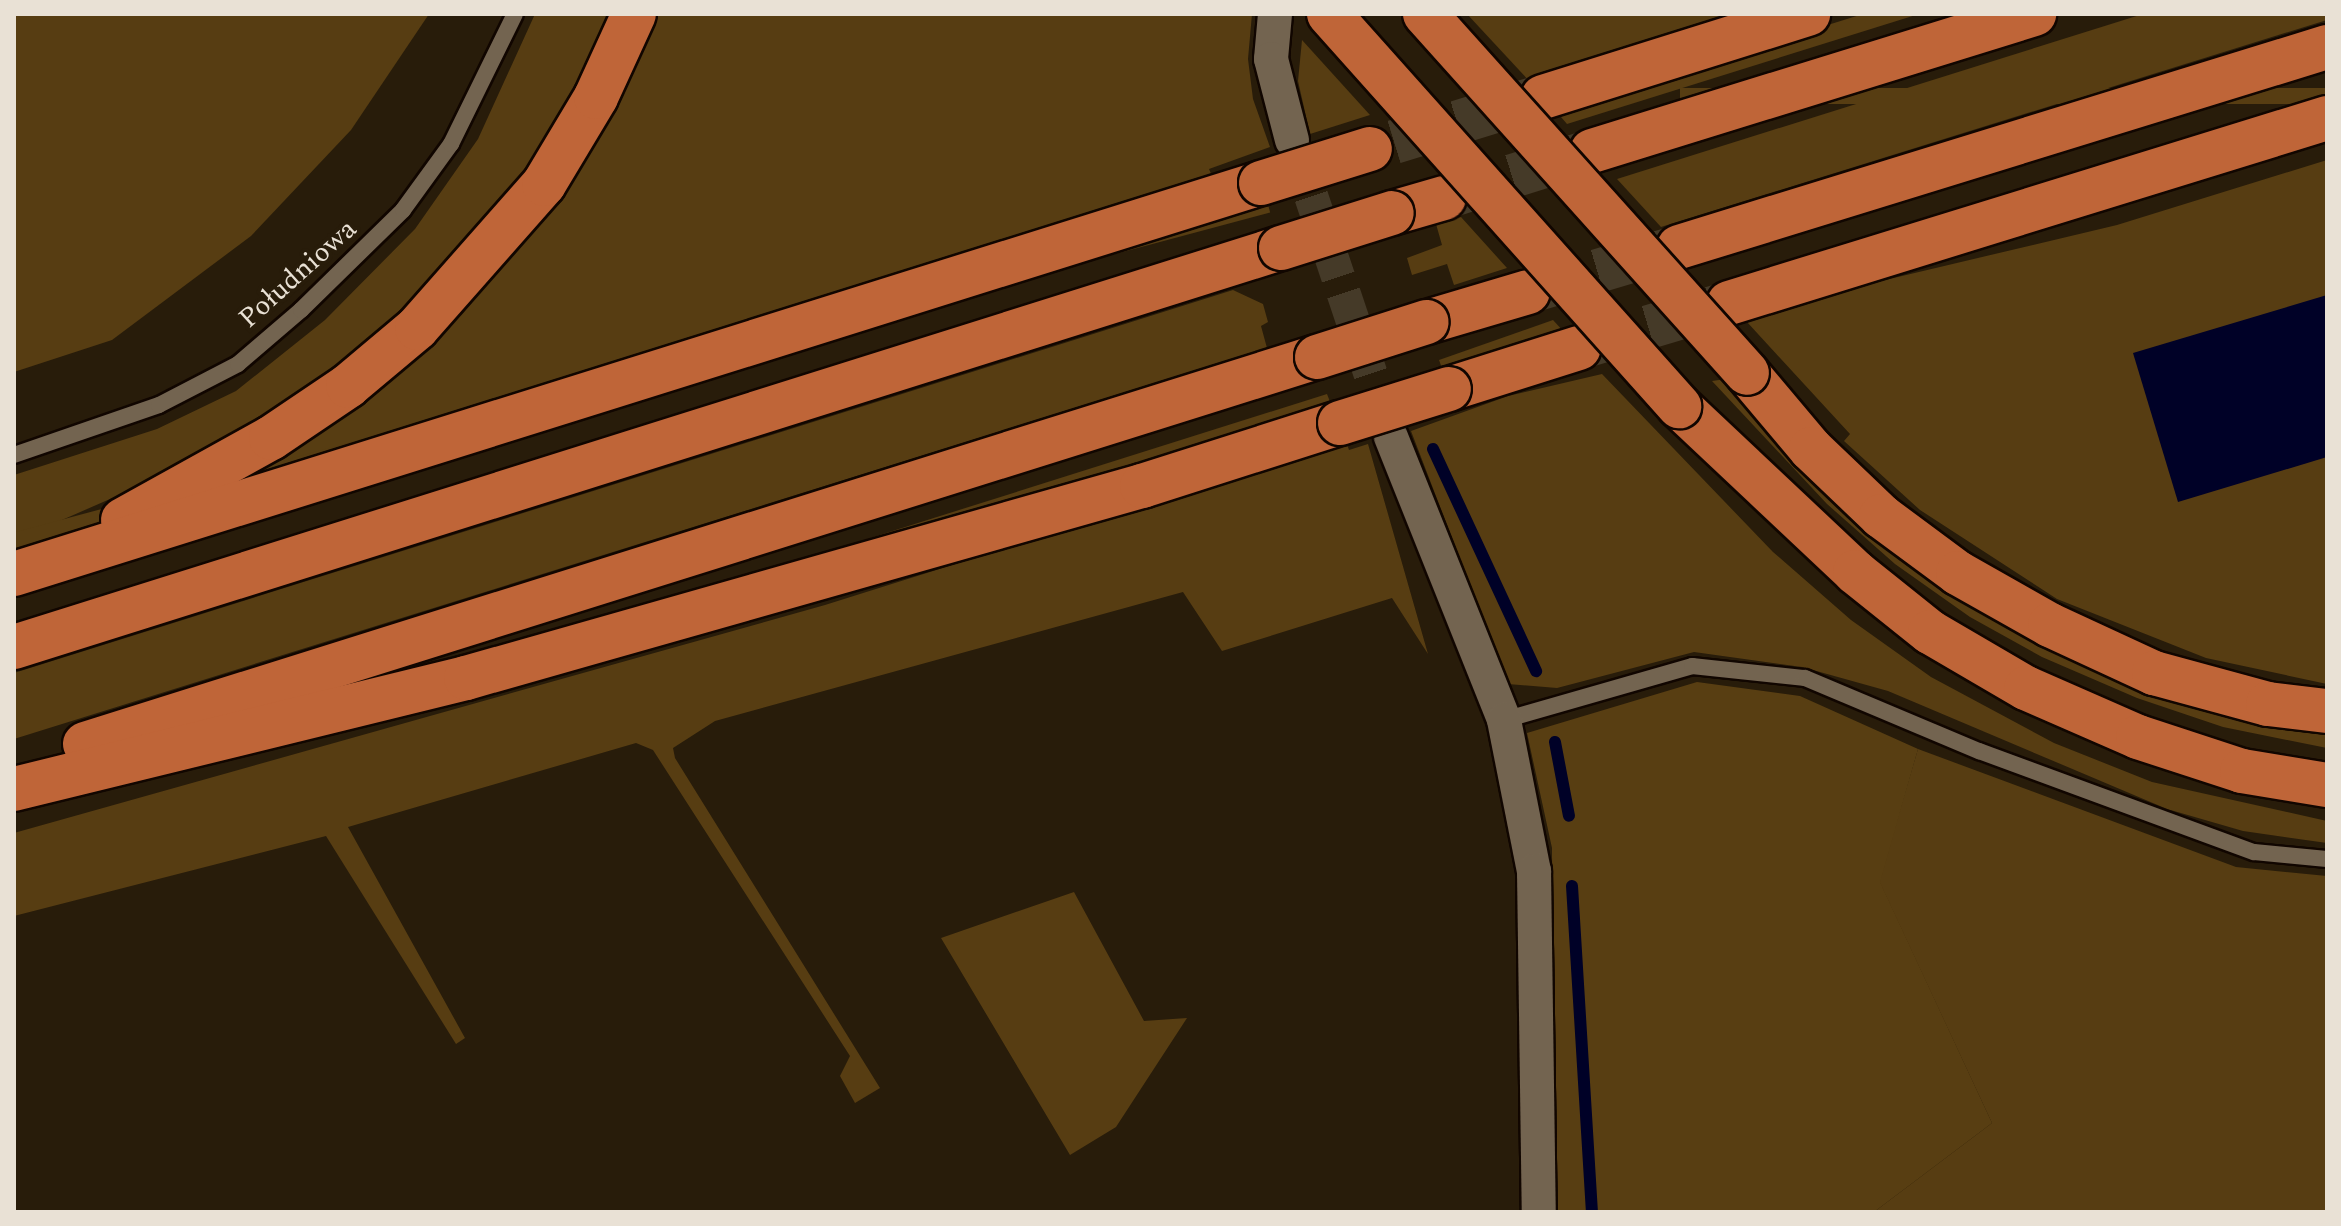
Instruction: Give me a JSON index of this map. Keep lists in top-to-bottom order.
{
  "streets": {
    "lane": ["Południowa"]
  }
}
